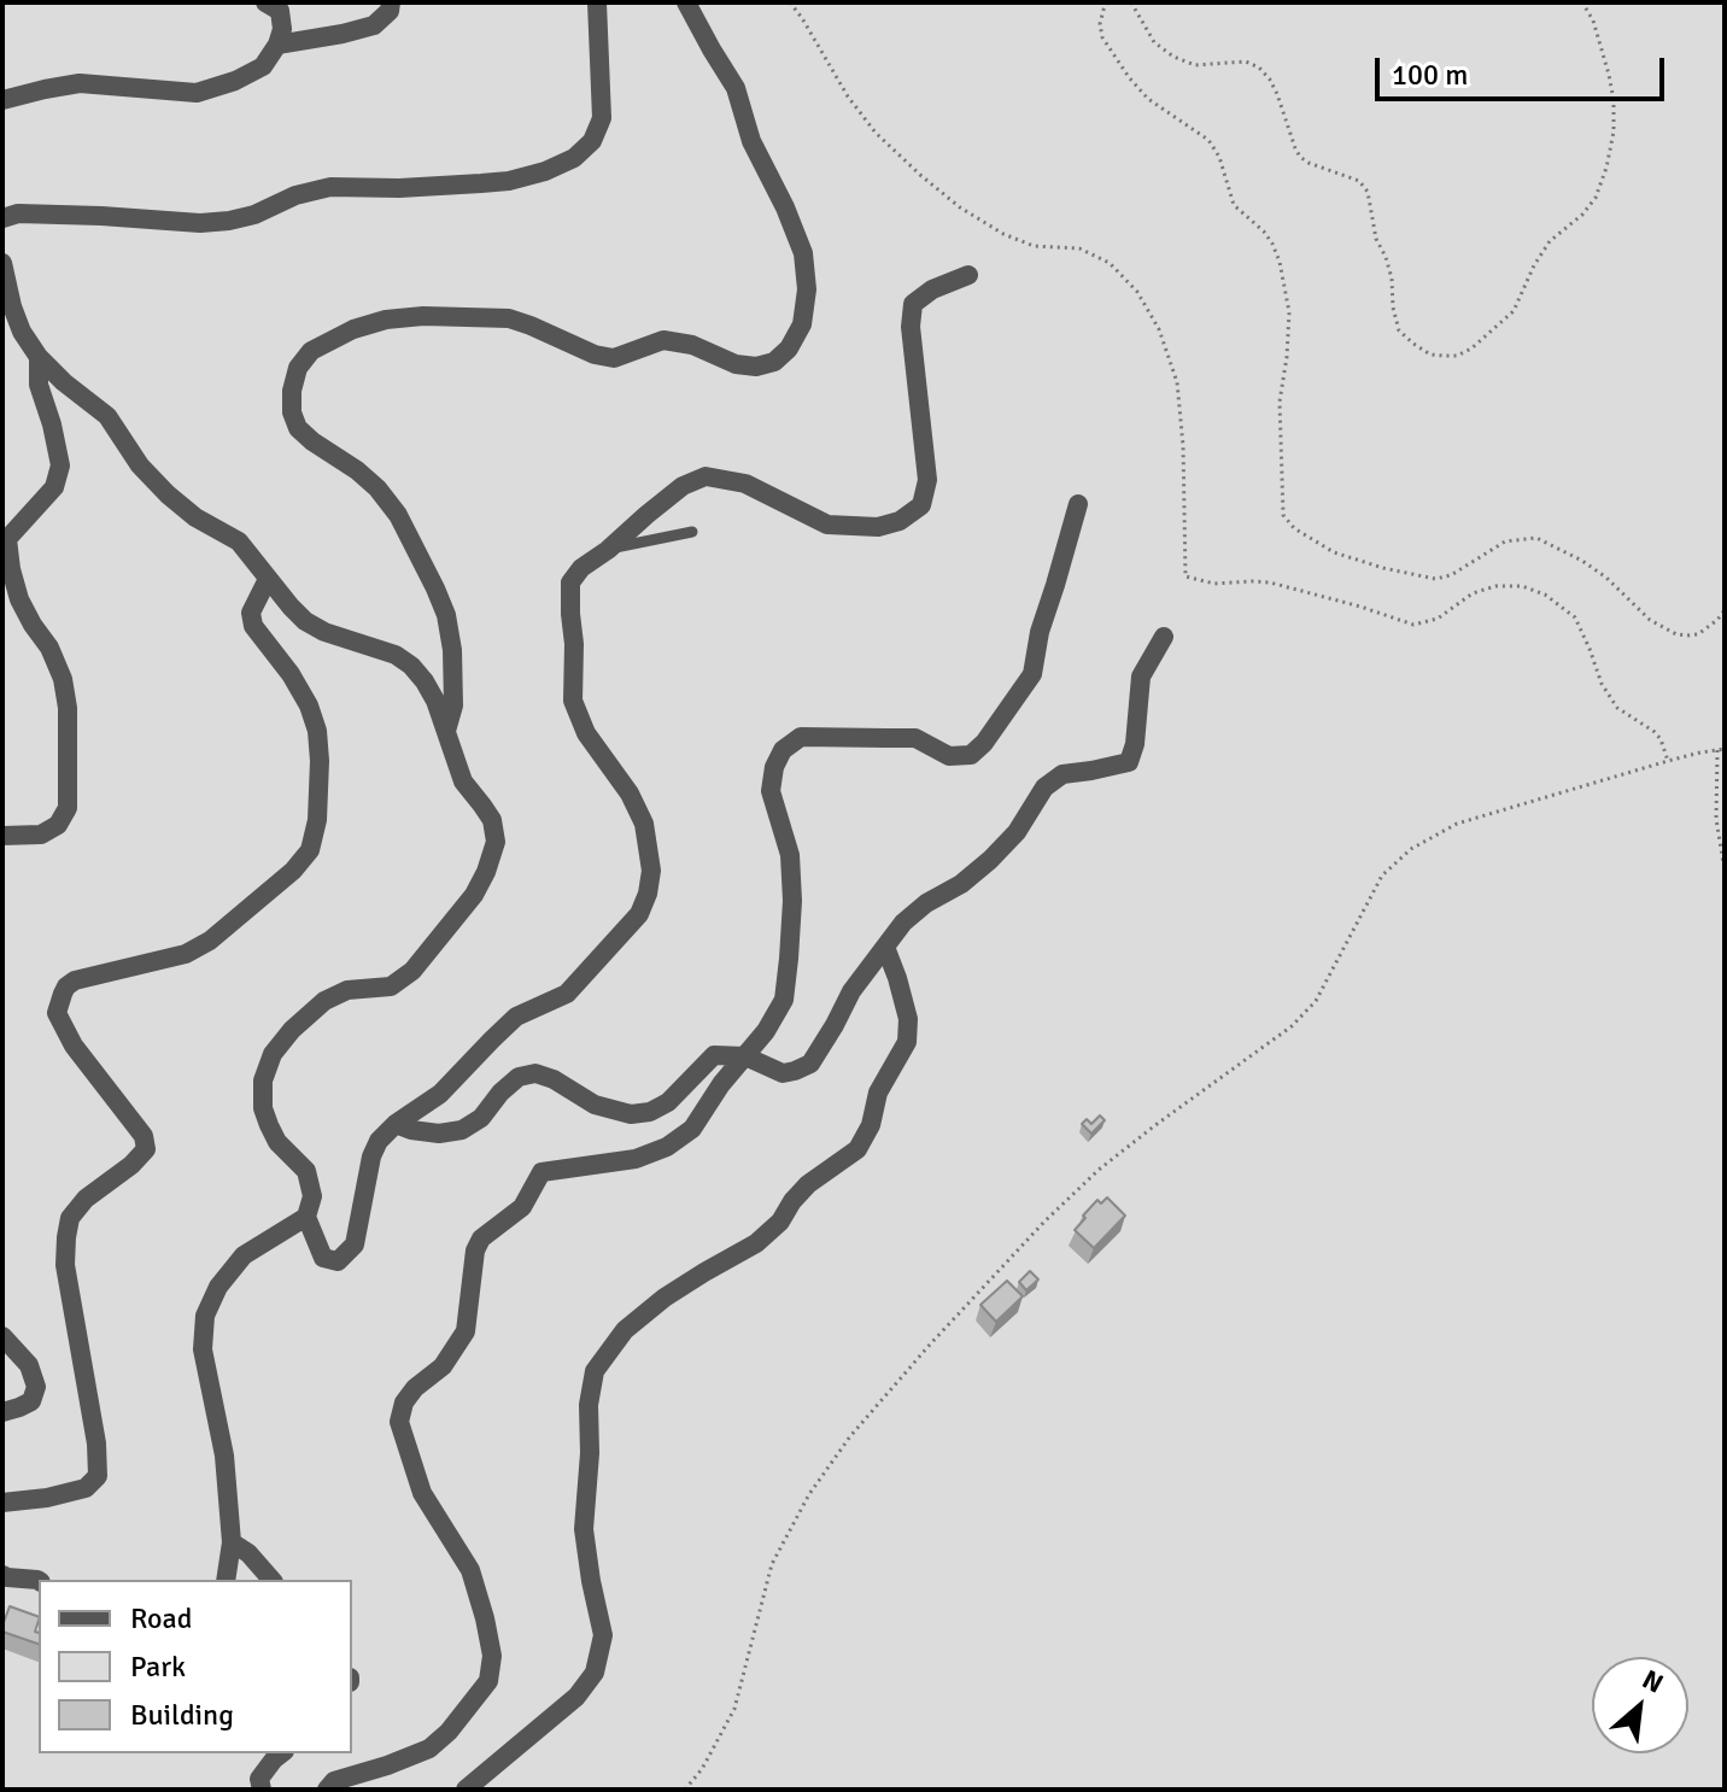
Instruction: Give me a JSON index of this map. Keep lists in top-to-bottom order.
{
  "legend": ["Road", "Park", "Building"],
  "scale_bar": "100 m",
  "north": "top right"
}
